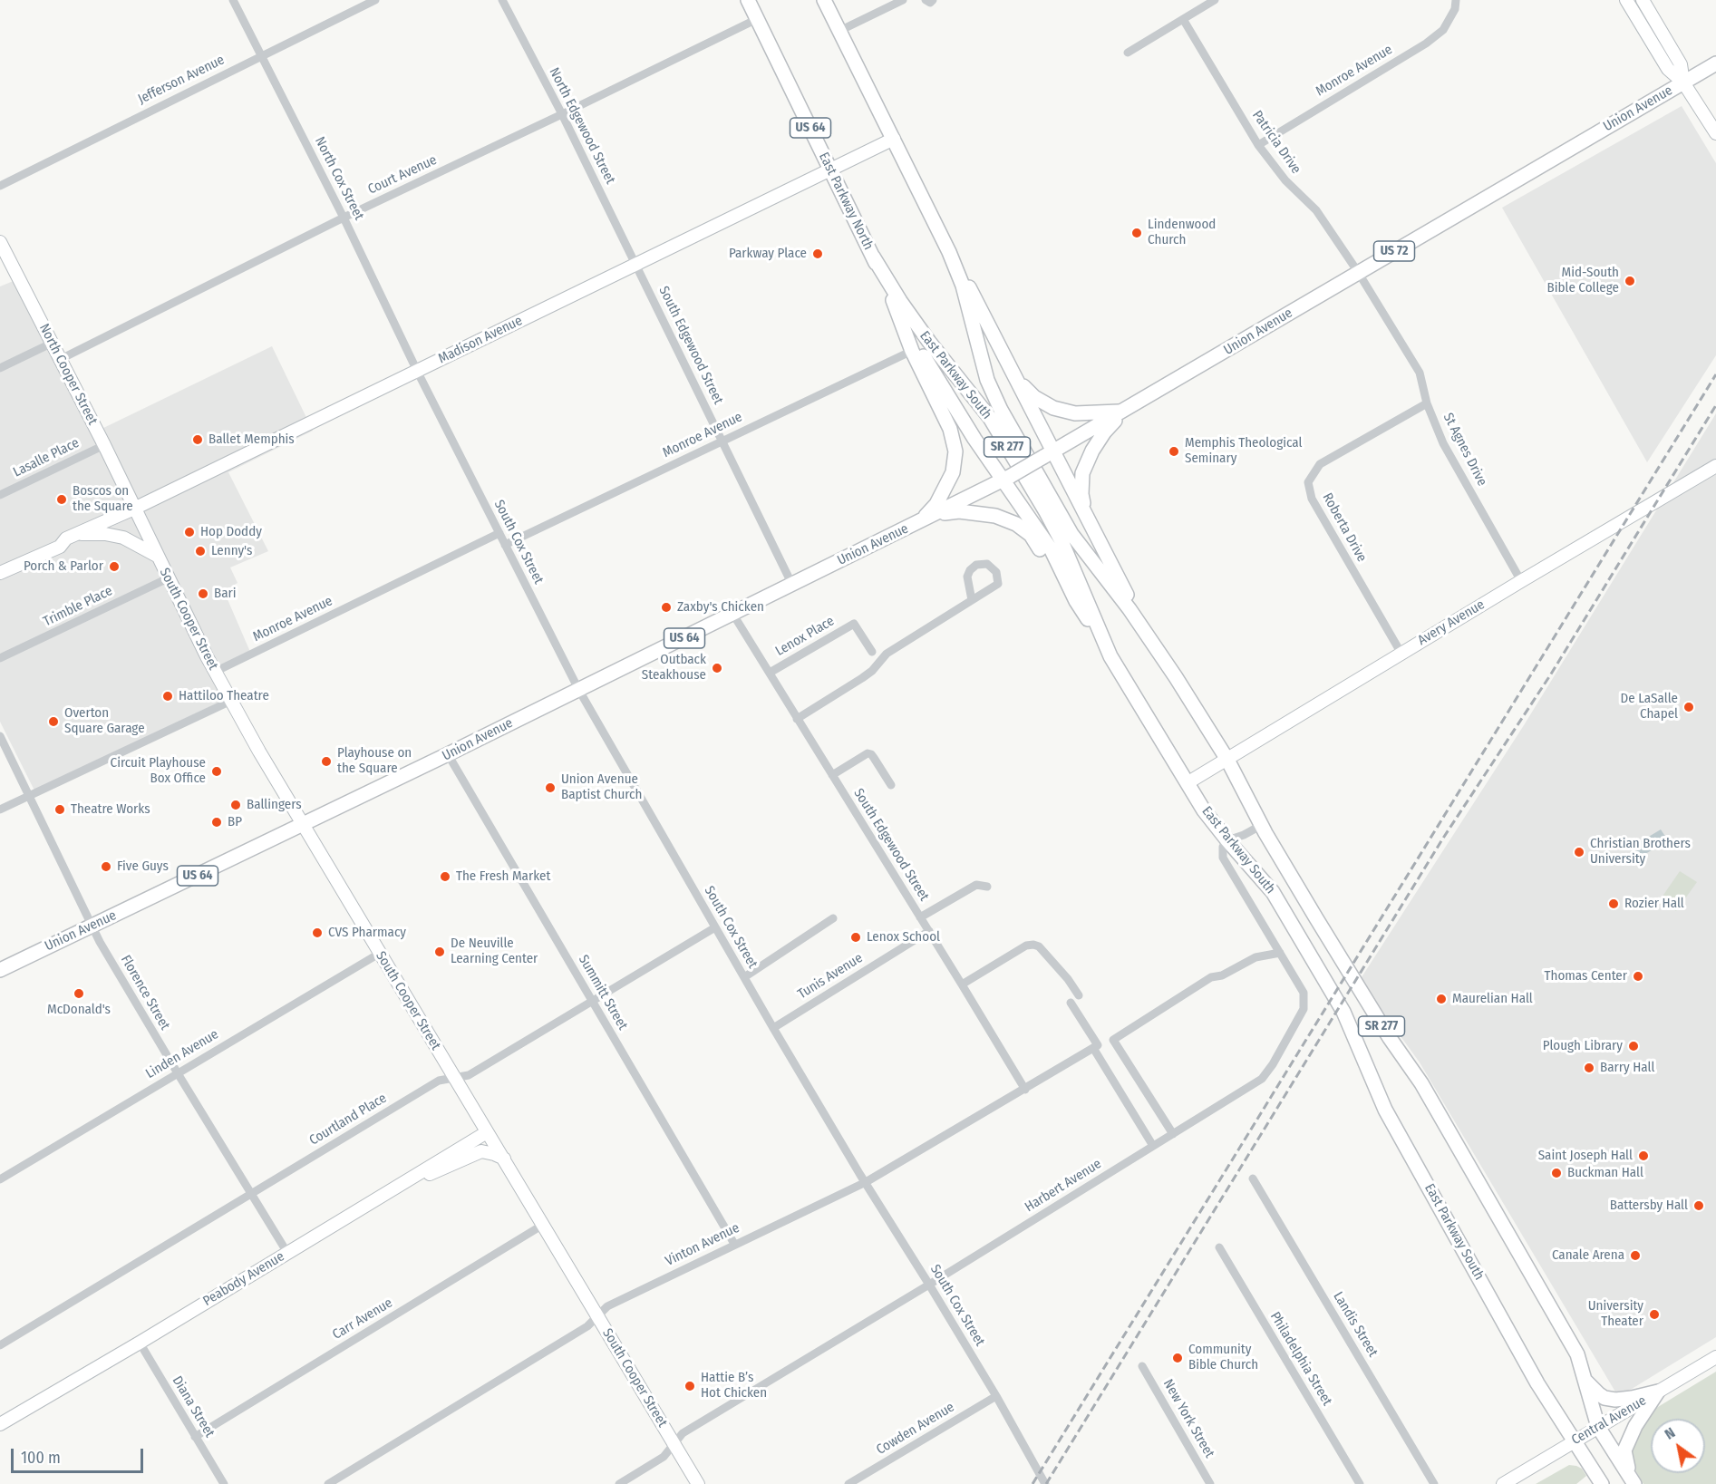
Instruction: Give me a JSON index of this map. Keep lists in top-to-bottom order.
{
  "streets": {
    "main road": [
      "Union Avenue",
      "US 64",
      "East Parkway North",
      "US 72",
      "Madison Avenue",
      "North Cooper Street",
      "East Parkway South",
      "SR 277",
      "South Cooper Street",
      "Avery Avenue",
      "Peabody Avenue",
      "Central Avenue"
    ],
    "street": [
      "Monroe Avenue",
      "Jefferson Avenue",
      "North Edgewood Street",
      "Patricia Drive",
      "Court Avenue",
      "North Cox Street",
      "South Edgewood Street",
      "St Agnes Drive",
      "Lasalle Place",
      "Roberta Drive",
      "South Cox Street",
      "Trimble Place",
      "Lenox Place",
      "Tunis Avenue",
      "Florence Street",
      "Summitt Street",
      "Linden Avenue",
      "Courtland Place",
      "Harbert Avenue",
      "Vinton Avenue",
      "Carr Avenue",
      "Landis Street",
      "Philadelphia Street",
      "Diana Street",
      "New York Street",
      "Cowden Avenue"
    ]
  },
  "crossings": [
    ["Monroe Avenue", "US 64"],
    ["Monroe Avenue", "Patricia Drive"],
    ["Monroe Avenue", "South Edgewood Street"],
    ["Monroe Avenue", "South Cox Street"],
    ["Monroe Avenue", "South Cooper Street"],
    ["Jefferson Avenue", "North Cox Street"],
    ["Union Avenue", "US 64"],
    ["Union Avenue", "Patricia Drive"],
    ["Union Avenue", "South Edgewood Street"],
    ["Union Avenue", "St Agnes Drive"],
    ["Union Avenue", "South Cox Street"],
    ["Union Avenue", "South Cooper Street"],
    ["Union Avenue", "Florence Street"],
    ["Union Avenue", "Summitt Street"],
    ["North Edgewood Street", "Court Avenue"],
    ["North Edgewood Street", "Madison Avenue"],
    ["North Edgewood Street", "South Edgewood Street"],
    ["US 64", "East Parkway North"],
    ["US 64", "East Parkway South"],
    ["Patricia Drive", "St Agnes Drive"],
    ["Court Avenue", "North Cox Street"],
    ["Court Avenue", "East Parkway North"],
    ["Court Avenue", "North Cooper Street"],
    ["North Cox Street", "Madison Avenue"],
    ["North Cox Street", "South Cox Street"],
    ["East Parkway North", "Madison Avenue"],
    ["East Parkway North", "East Parkway South"],
    ["Madison Avenue", "South Edgewood Street"],
    ["Madison Avenue", "North Cooper Street"],
    ["Madison Avenue", "South Cox Street"],
    ["Madison Avenue", "South Cooper Street"],
    ["South Edgewood Street", "Lenox Place"],
    ["South Edgewood Street", "Tunis Avenue"],
    ["South Edgewood Street", "Vinton Avenue"],
    ["North Cooper Street", "Lasalle Place"],
    ["North Cooper Street", "South Cooper Street"],
    ["East Parkway South", "Avery Avenue"],
    ["East Parkway South", "Harbert Avenue"],
    ["East Parkway South", "Central Avenue"],
    ["St Agnes Drive", "Roberta Drive"],
    ["St Agnes Drive", "Avery Avenue"],
    ["Roberta Drive", "Avery Avenue"],
    ["South Cox Street", "Tunis Avenue"],
    ["South Cox Street", "Courtland Place"],
    ["South Cox Street", "Harbert Avenue"],
    ["South Cox Street", "Vinton Avenue"],
    ["South Cox Street", "Cowden Avenue"],
    ["Trimble Place", "South Cooper Street"],
    ["South Cooper Street", "Linden Avenue"],
    ["South Cooper Street", "Courtland Place"],
    ["South Cooper Street", "Harbert Avenue"],
    ["South Cooper Street", "Vinton Avenue"],
    ["South Cooper Street", "Peabody Avenue"],
    ["South Cooper Street", "Carr Avenue"],
    ["Florence Street", "Linden Avenue"],
    ["Florence Street", "Courtland Place"],
    ["Florence Street", "Peabody Avenue"],
    ["Summitt Street", "Courtland Place"],
    ["Summitt Street", "Vinton Avenue"],
    ["Peabody Avenue", "Diana Street"],
    ["Carr Avenue", "Diana Street"]
  ],
  "places": [
    "Lindenwood Church",
    "Parkway Place",
    "Mid-South Bible College",
    "Ballet Memphis",
    "Memphis Theological Seminary",
    "Boscos on the Square",
    "Hop Doddy",
    "Lenny's",
    "Porch & Parlor",
    "Bari",
    "Zaxby's Chicken",
    "Outback Steakhouse",
    "Hattiloo Theatre",
    "De LaSalle Chapel",
    "Overton Square Garage",
    "Playhouse on the Square",
    "Circuit Playhouse Box Office",
    "Union Avenue Baptist Church",
    "Ballingers",
    "Theatre Works",
    "BP",
    "Christian Brothers University",
    "Five Guys",
    "The Fresh Market",
    "Rozier Hall",
    "CVS Pharmacy",
    "Lenox School",
    "De Neuville Learning Center",
    "Thomas Center",
    "McDonald's",
    "Maurelian Hall",
    "Plough Library",
    "Barry Hall",
    "Saint Joseph Hall",
    "Buckman Hall",
    "Battersby Hall",
    "Canale Arena",
    "University Theater",
    "Community Bible Church",
    "Hattie B’s Hot Chicken"
  ],
  "scale_bar": "100 m",
  "north": "top left"
}
